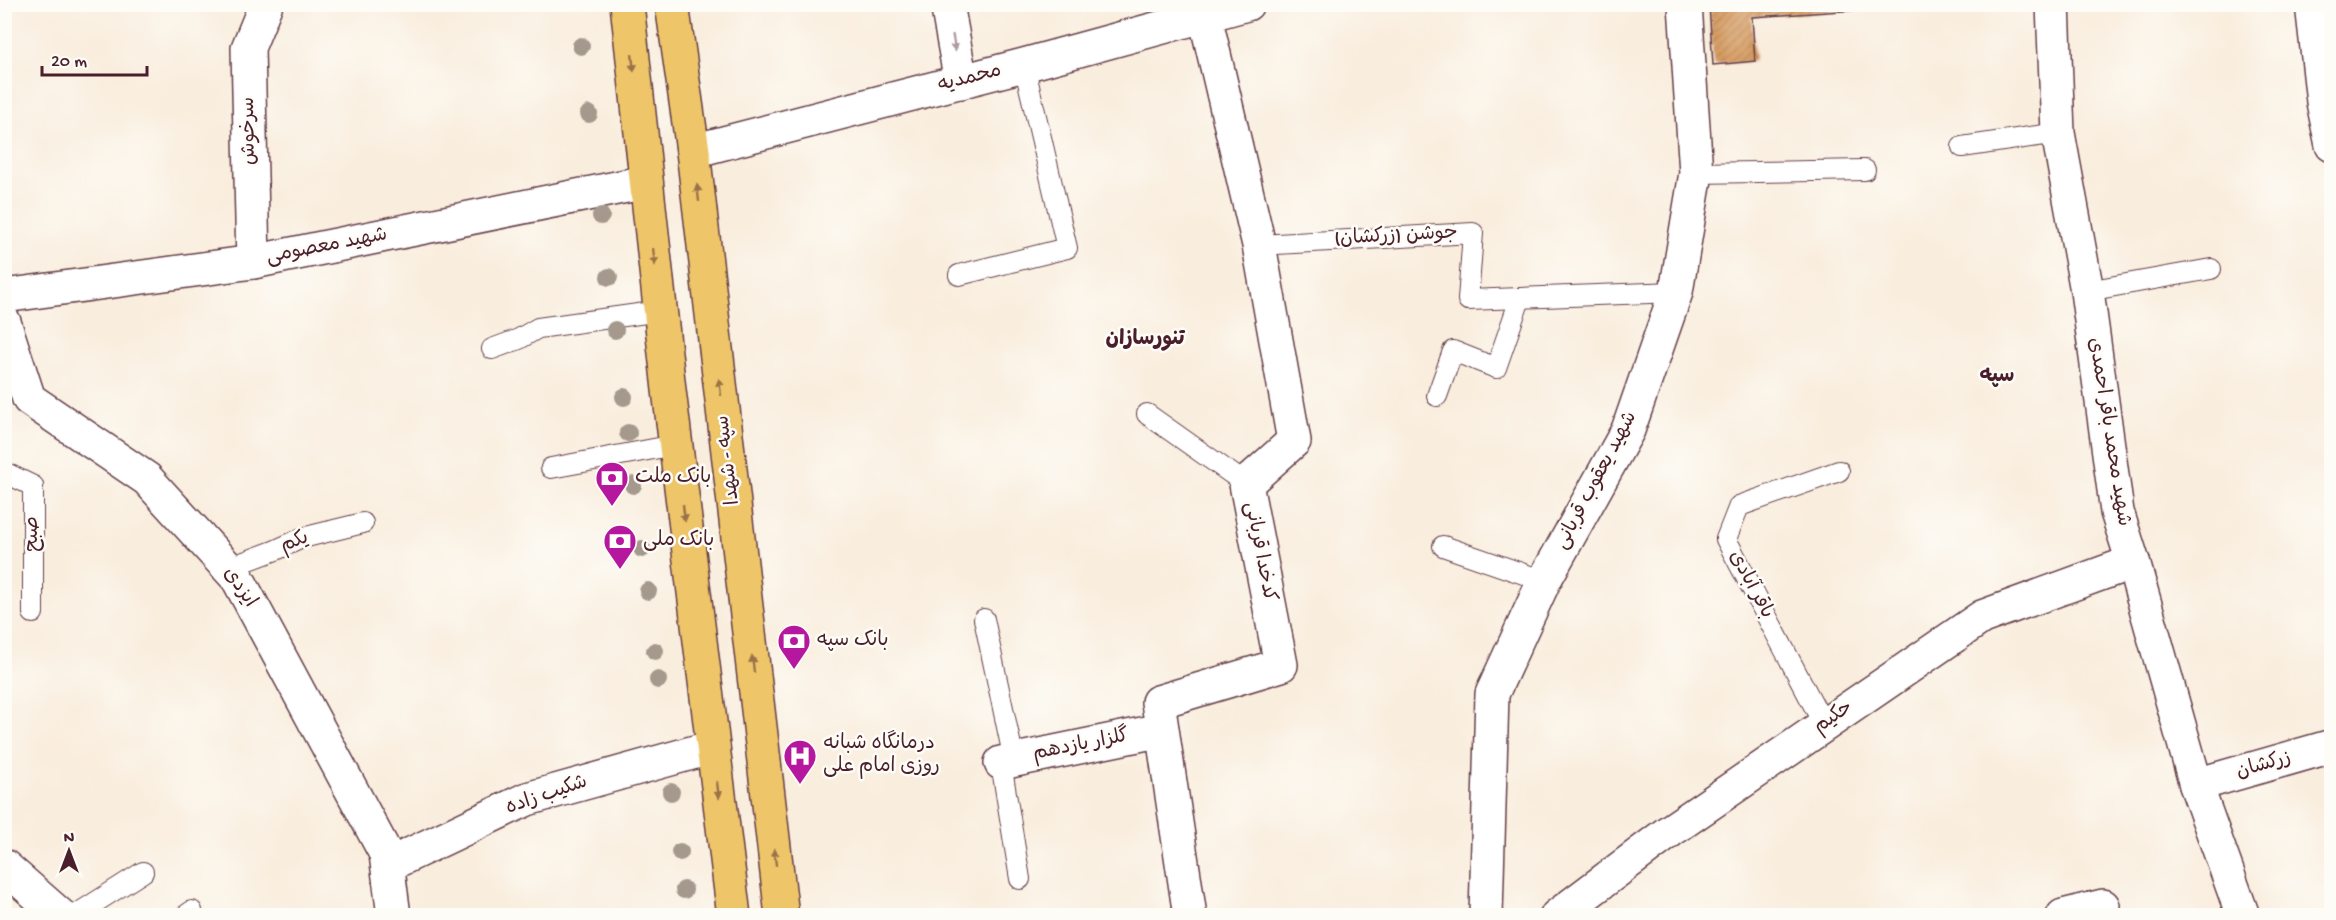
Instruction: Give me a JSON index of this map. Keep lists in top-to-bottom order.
{
  "streets": {
    "main road": ["سپه - شهدا"],
    "street": [
      "محمدیه",
      "سرخوش",
      "شهید معصومی",
      "شهید محمد باقر احمدی",
      "شهید یعقوب قربانی",
      "کدخدا قربانی",
      "ایزدی",
      "حکیم",
      "گلزار یازدهم",
      "زرکشان",
      "شکیب زاده"
    ],
    "lane": [
      "جوشن (زرکشان)",
      "صبح",
      "یکم",
      "باقر آبادی"
    ]
  },
  "crossings": [
    ["محمدیه", "سپه - شهدا"],
    ["محمدیه", "کدخدا قربانی"],
    ["سرخوش", "شهید معصومی"],
    ["جوشن (زرکشان)", "شهید یعقوب قربانی"],
    ["جوشن (زرکشان)", "کدخدا قربانی"],
    ["شهید محمد باقر احمدی", "حکیم"],
    ["شهید محمد باقر احمدی", "زرکشان"],
    ["یکم", "ایزدی"],
    ["کدخدا قربانی", "گلزار یازدهم"],
    ["باقر آبادی", "حکیم"],
    ["ایزدی", "شکیب زاده"]
  ],
  "districts": ["تنورسازان", "سپه"],
  "places": {
    "bank": ["بانک ملت", "بانک ملی", "بانک سپه"],
    "hospital": ["درمانگاه شبانه روزی امام علی"]
  },
  "scale_bar": "20 m",
  "north": "top"
}
